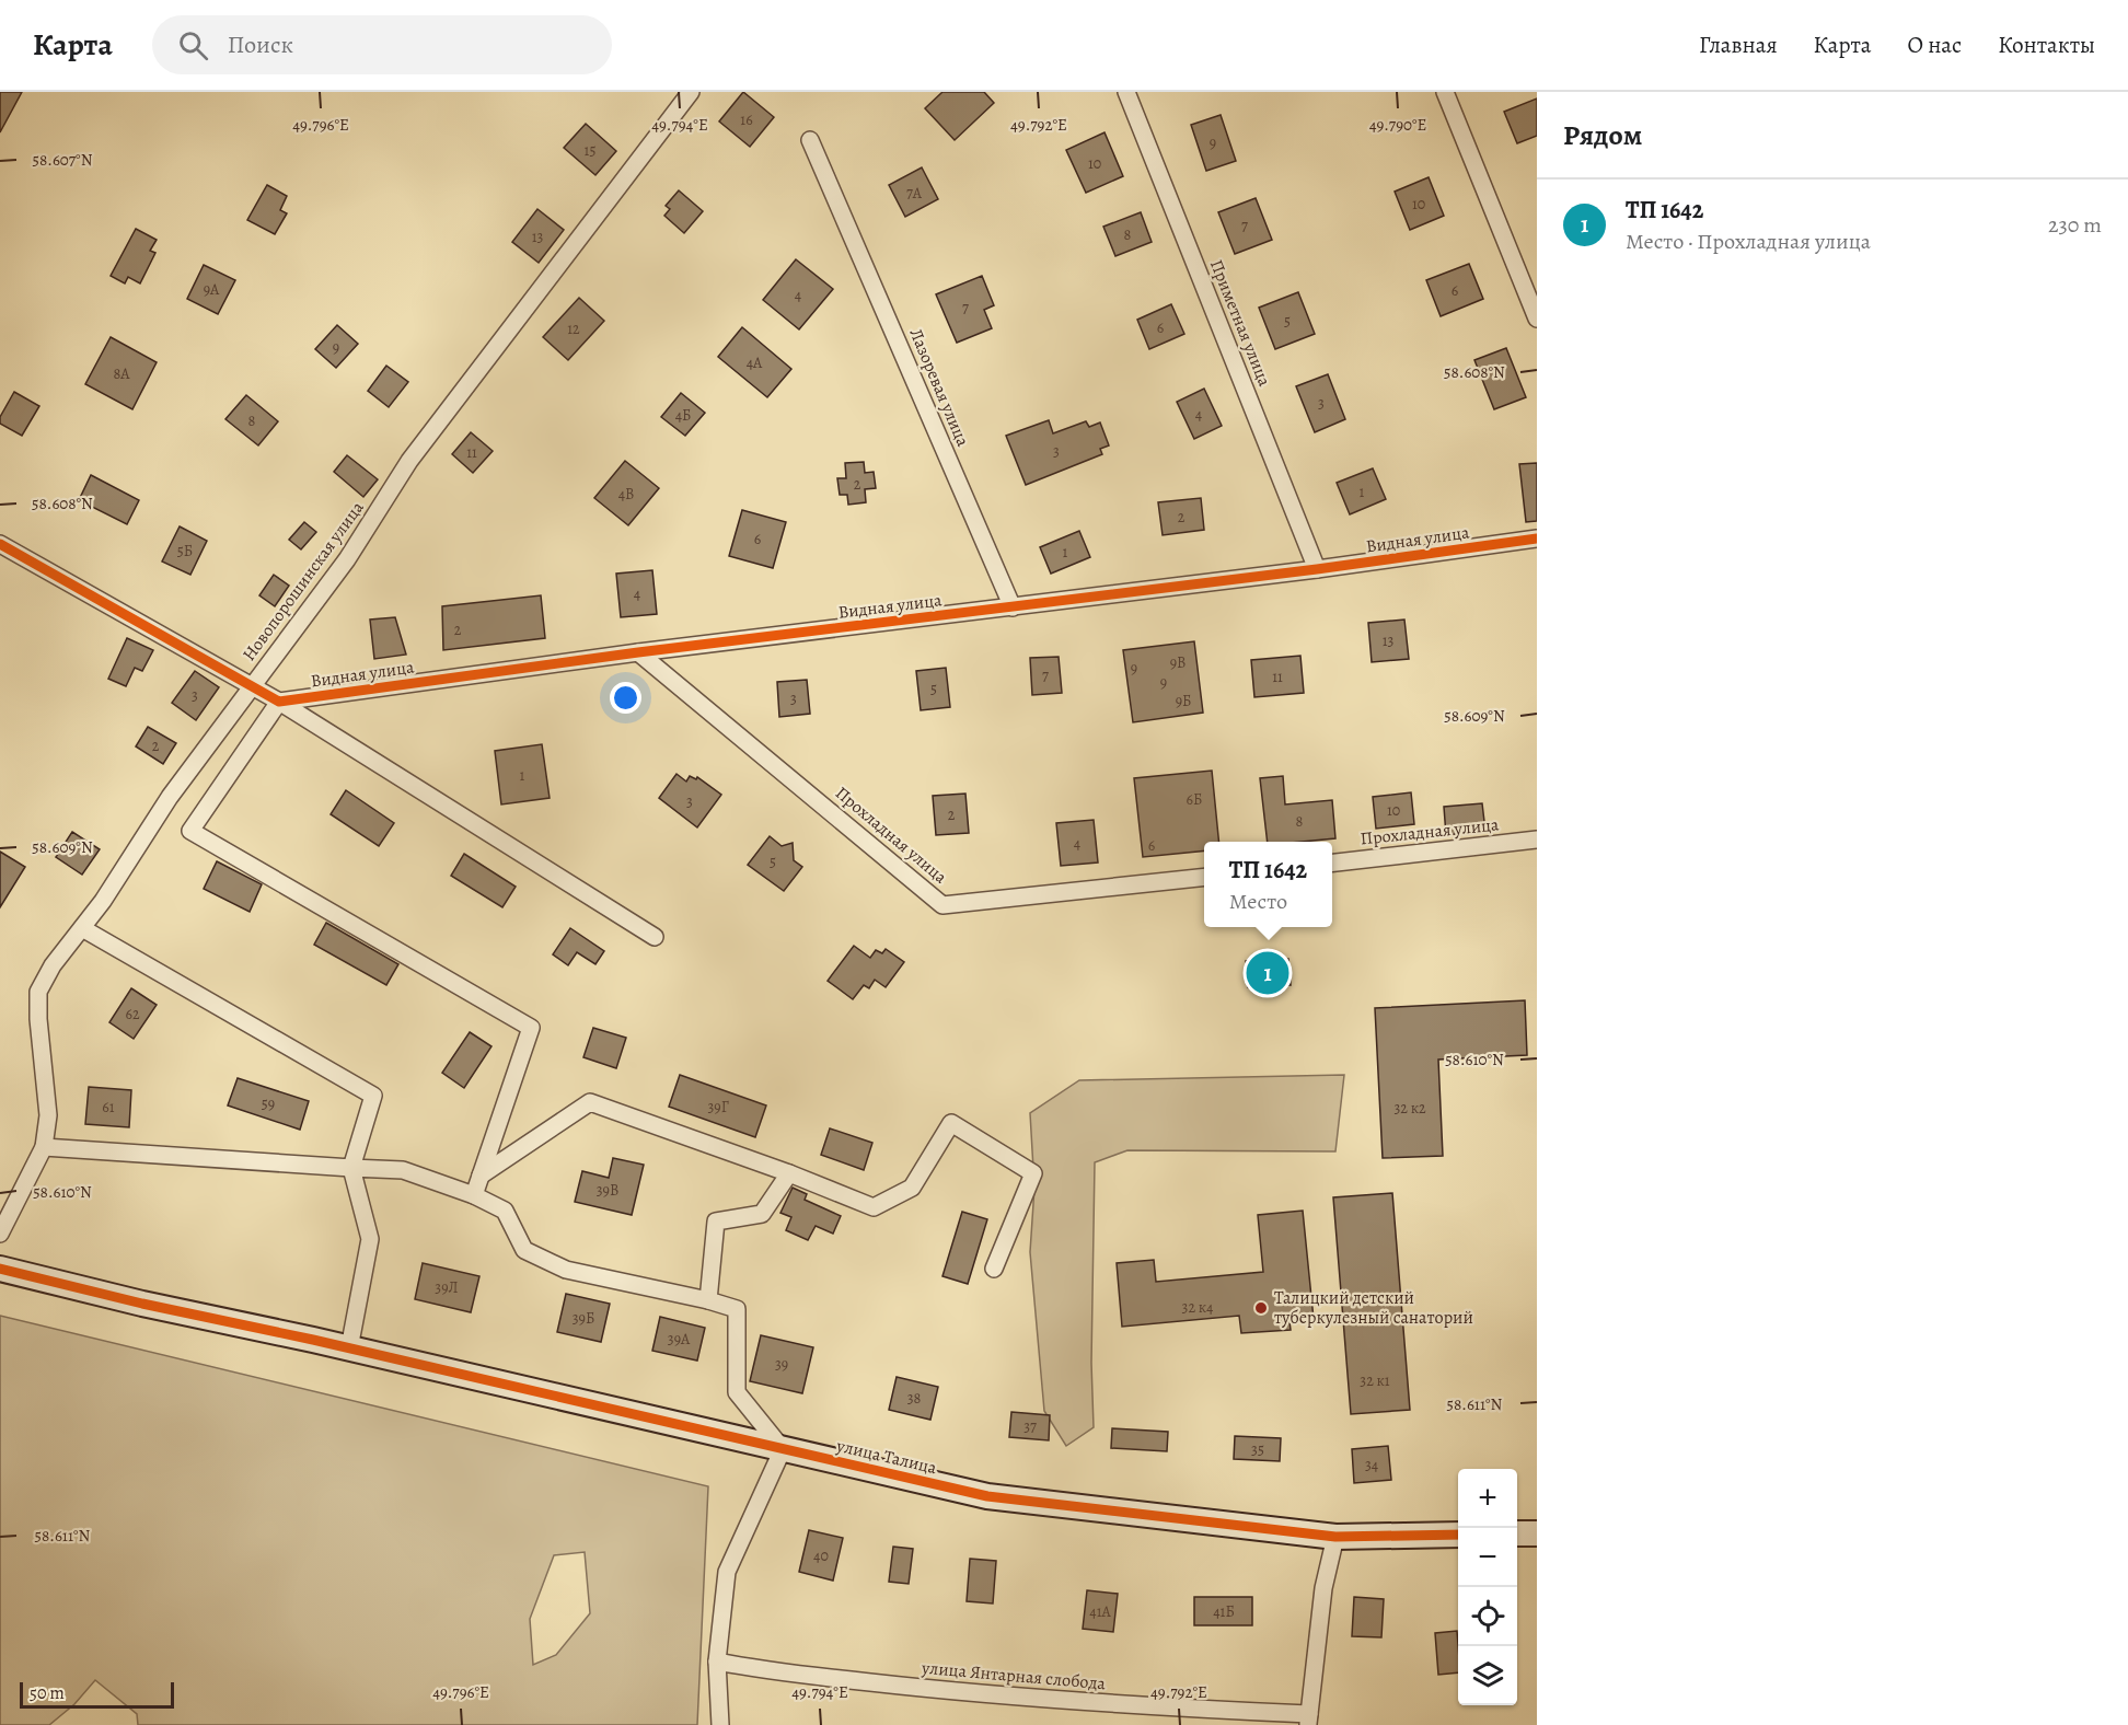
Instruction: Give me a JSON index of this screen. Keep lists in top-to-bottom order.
{
  "streets": {
    "street": [
      "Приметная улица",
      "Лазоревая улица",
      "Видная улица",
      "Новопорошинская улица",
      "Прохладная улица",
      "улица Талица",
      "улица Янтарная слобода"
    ]
  },
  "crossings": [
    ["Приметная улица", "Видная улица"],
    ["Лазоревая улица", "Видная улица"],
    ["Видная улица", "Прохладная улица"],
    ["улица Талица", "улица Янтарная слобода"]
  ],
  "places": ["Талицкий детский туберкулезный санаторий"],
  "house_numbers": [
    "16",
    "9",
    "15",
    "10",
    "7А",
    "10",
    "7",
    "8",
    "13",
    "9А",
    "6",
    "4",
    "7",
    "5",
    "6",
    "12",
    "9",
    "4А",
    "8А",
    "3",
    "4",
    "4Б",
    "8",
    "3",
    "11",
    "2",
    "1",
    "4В",
    "2",
    "6",
    "5Б",
    "1",
    "4",
    "2",
    "13",
    "9В",
    "9",
    "7",
    "11",
    "9",
    "5",
    "3",
    "3",
    "9Б",
    "2",
    "1",
    "6Б",
    "3",
    "10",
    "2",
    "8",
    "4",
    "6",
    "5",
    "62",
    "59",
    "61",
    "39Г",
    "32 к2",
    "39В",
    "39Л",
    "32 к4",
    "39Б",
    "39А",
    "39",
    "32 к1",
    "38",
    "37",
    "35",
    "34",
    "40",
    "41А",
    "41Б"
  ],
  "scale_bar": "50 m",
  "page": {
    "header": "Карта",
    "search": "Поиск",
    "nav": [
      "Главная",
      "Карта",
      "О нас",
      "Контакты"
    ],
    "heading": "Рядом",
    "list": [
      {
        "mark": "1",
        "name": "ТП 1642",
        "note": "Место · Прохладная улица",
        "value": "230 m"
      }
    ],
    "popup": ["ТП 1642", "Место"],
    "pins": "1",
    "map_buttons": ["+", "−"],
    "scale": "50 m"
  },
  "coordinates": [
    "49.796°E",
    "49.794°E",
    "49.792°E",
    "49.790°E",
    "58.607°N",
    "58.608°N",
    "58.609°N",
    "58.610°N",
    "58.611°N"
  ]
}
